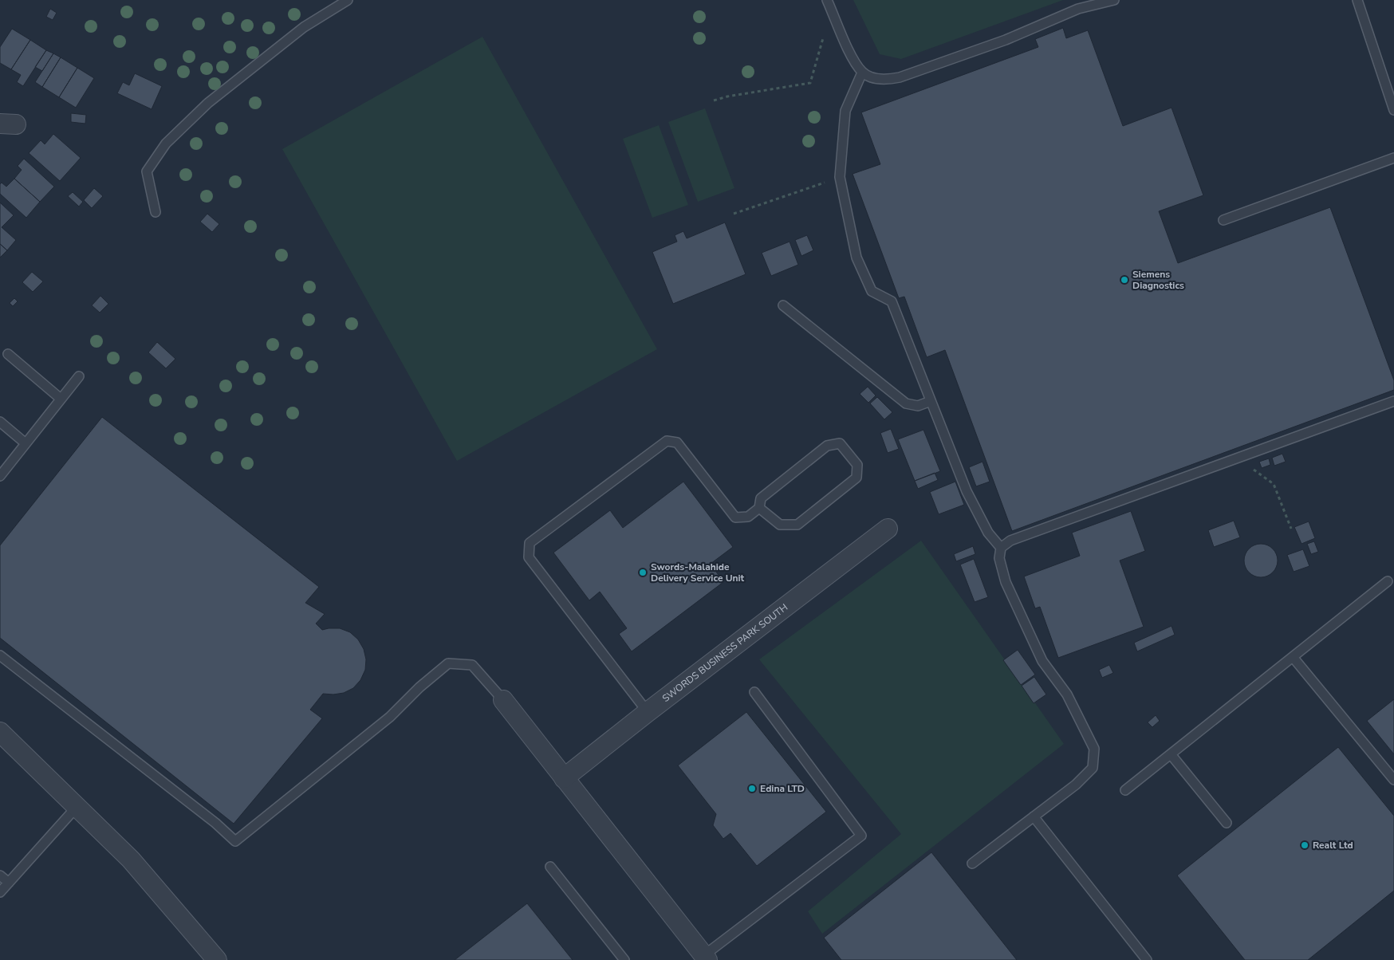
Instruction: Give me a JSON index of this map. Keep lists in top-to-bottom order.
{
  "streets": {
    "street": ["SWORDS BUSINESS PARK SOUTH"]
  },
  "places": [
    "Siemens Diagnostics",
    "Swords-Malahide Delivery Service Unit",
    "Edina LTD",
    "Realt Ltd"
  ]
}
